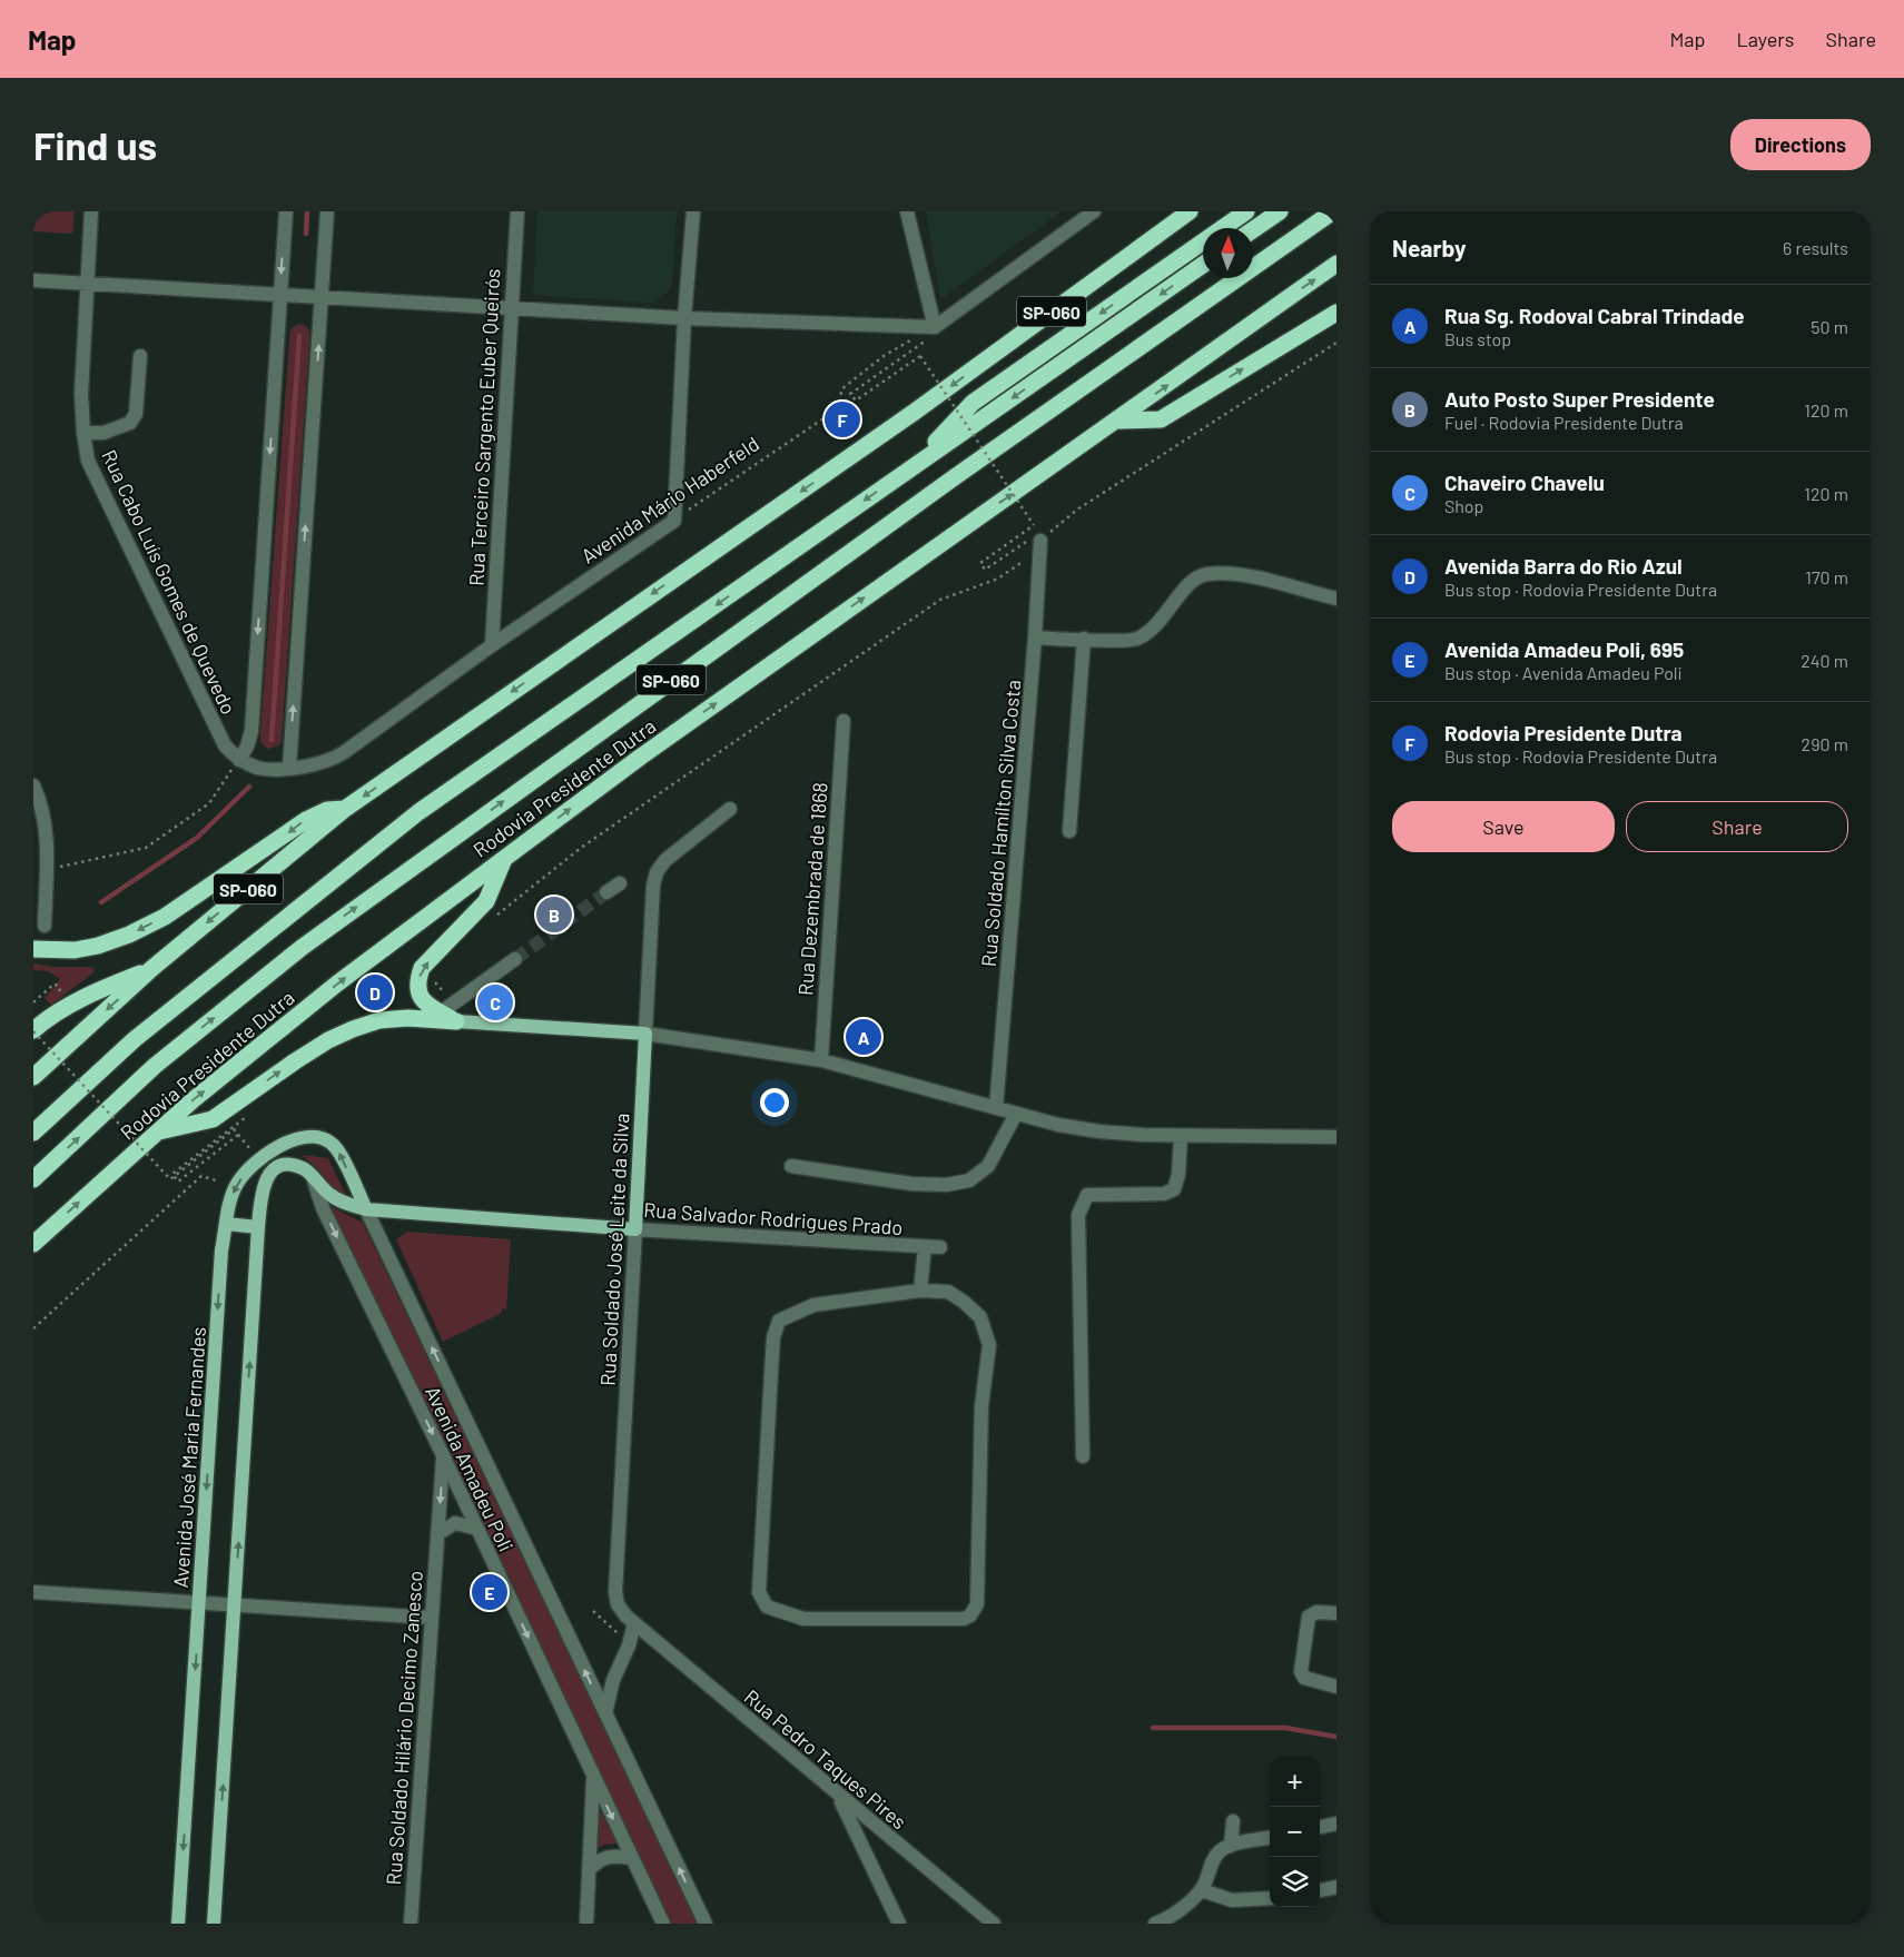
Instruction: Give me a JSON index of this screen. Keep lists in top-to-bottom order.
{
  "streets": {
    "highway": ["SP-060", "Rodovia Presidente Dutra"],
    "main road": ["Rua Salvador Rodrigues Prado", "Rua Soldado José Leite da Silva", "Avenida José Maria Fernandes"],
    "street": [
      "Rua Terceiro Sargento Euber Queirós",
      "Avenida Mário Haberfeld",
      "Rua Cabo Luís Gomes de Quevedo",
      "Rua Soldado Hamílton Silva Costa",
      "Rua Dezembrada de 1868",
      "Avenida Amadeu Poli",
      "Rua Soldado Hilário Decimo Zanesco",
      "Rua Pedro Taques Pires"
    ]
  },
  "crossings": [
    ["Rua Terceiro Sargento Euber Queirós", "Avenida Mário Haberfeld"],
    ["Avenida Mário Haberfeld", "Rua Cabo Luís Gomes de Quevedo"],
    ["Rua Salvador Rodrigues Prado", "Rua Soldado José Leite da Silva"],
    ["Rua Salvador Rodrigues Prado", "Avenida José Maria Fernandes"],
    ["Rua Salvador Rodrigues Prado", "Avenida Amadeu Poli"],
    ["Rua Soldado José Leite da Silva", "Rua Pedro Taques Pires"],
    ["Avenida José Maria Fernandes", "Avenida Amadeu Poli"],
    ["Avenida Amadeu Poli", "Rua Soldado Hilário Decimo Zanesco"]
  ],
  "north": "top",
  "page": {
    "header": "Map",
    "nav": ["Map", "Layers", "Share"],
    "buttons": [
      "Directions",
      ["Save", "Share"]
    ],
    "title": "Find us",
    "heading": ["Nearby", "6 results"],
    "list": [
      {
        "mark": "A",
        "name": "Rua Sg. Rodoval Cabral Trindade",
        "note": "Bus stop",
        "value": "50 m"
      },
      {
        "mark": "B",
        "name": "Auto Posto Super Presidente",
        "note": "Fuel · Rodovia Presidente Dutra",
        "value": "120 m"
      },
      {
        "mark": "C",
        "name": "Chaveiro Chavelu",
        "note": "Shop",
        "value": "120 m"
      },
      {
        "mark": "D",
        "name": "Avenida Barra do Rio Azul",
        "note": "Bus stop · Rodovia Presidente Dutra",
        "value": "170 m"
      },
      {
        "mark": "E",
        "name": "Avenida Amadeu Poli, 695",
        "note": "Bus stop · Avenida Amadeu Poli",
        "value": "240 m"
      },
      {
        "mark": "F",
        "name": "Rodovia Presidente Dutra",
        "note": "Bus stop · Rodovia Presidente Dutra",
        "value": "290 m"
      }
    ],
    "pins": [
      "F",
      "B",
      "D",
      "C",
      "A",
      "E"
    ],
    "map_buttons": ["+", "−"]
  }
}
